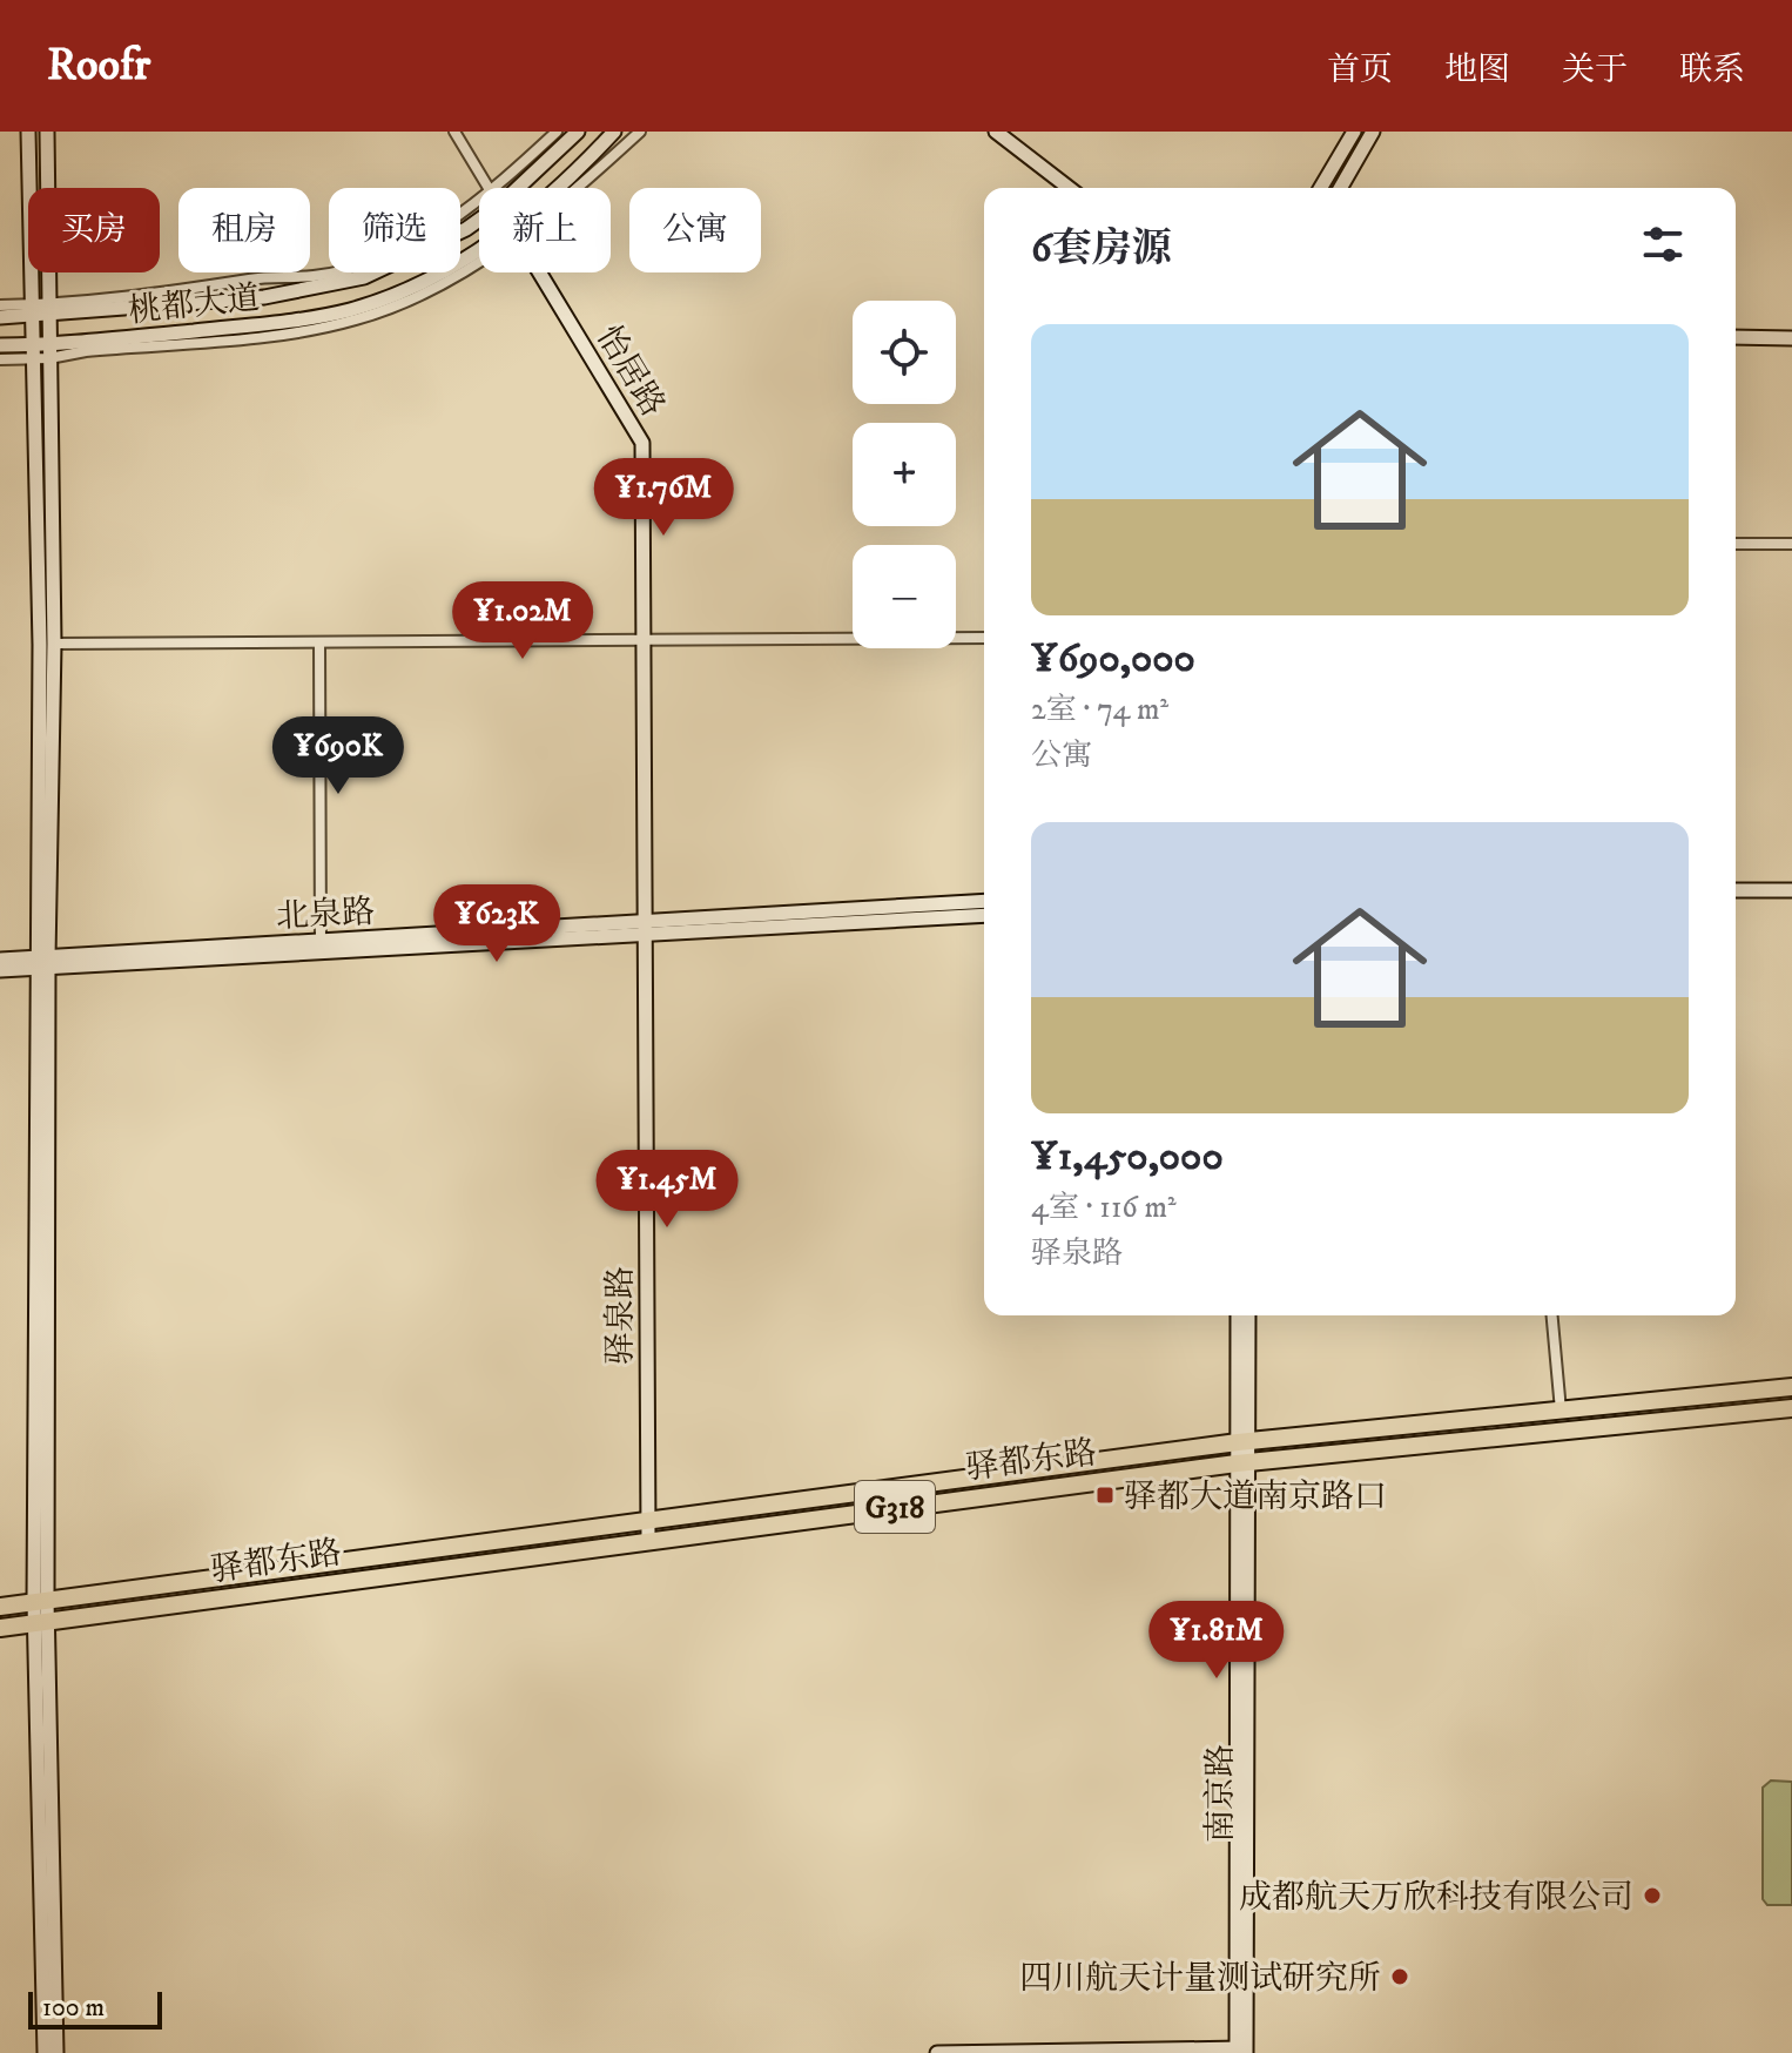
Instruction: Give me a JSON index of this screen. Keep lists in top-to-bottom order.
{
  "streets": {
    "highway": ["驿都东路", "G318"],
    "street": [
      "桃都大道",
      "怡居路",
      "北泉路",
      "驿泉路"
    ]
  },
  "crossings": [
    ["怡居路", "北泉路"],
    ["怡居路", "驿泉路"],
    ["北泉路", "驿泉路"],
    ["驿泉路", "驿都东路"]
  ],
  "places": {
    "transit": ["驿都大道南京路口"],
    "other": ["成都航天万欣科技有限公司", "四川航天计量测试研究所"]
  },
  "scale_bar": "100 m",
  "page": {
    "header": "Roofr",
    "nav": [
      "首页",
      "地图",
      "关于",
      "联系"
    ],
    "chip": [
      "买房",
      "租房",
      "筛选",
      "新上",
      "公寓"
    ],
    "heading": "6套房源",
    "map_buttons": ["+", "−"],
    "list": [
      {
        "name": "¥690,000",
        "note": "2室 · 74 m² · 公寓"
      },
      {
        "name": "¥1,450,000",
        "note": "4室 · 116 m² · 驿泉路"
      }
    ],
    "price": [
      "¥1.76M",
      "¥1.02M",
      "¥690K",
      "¥623K",
      "¥1.45M",
      "¥1.81M"
    ],
    "scale": "100 m"
  }
}
